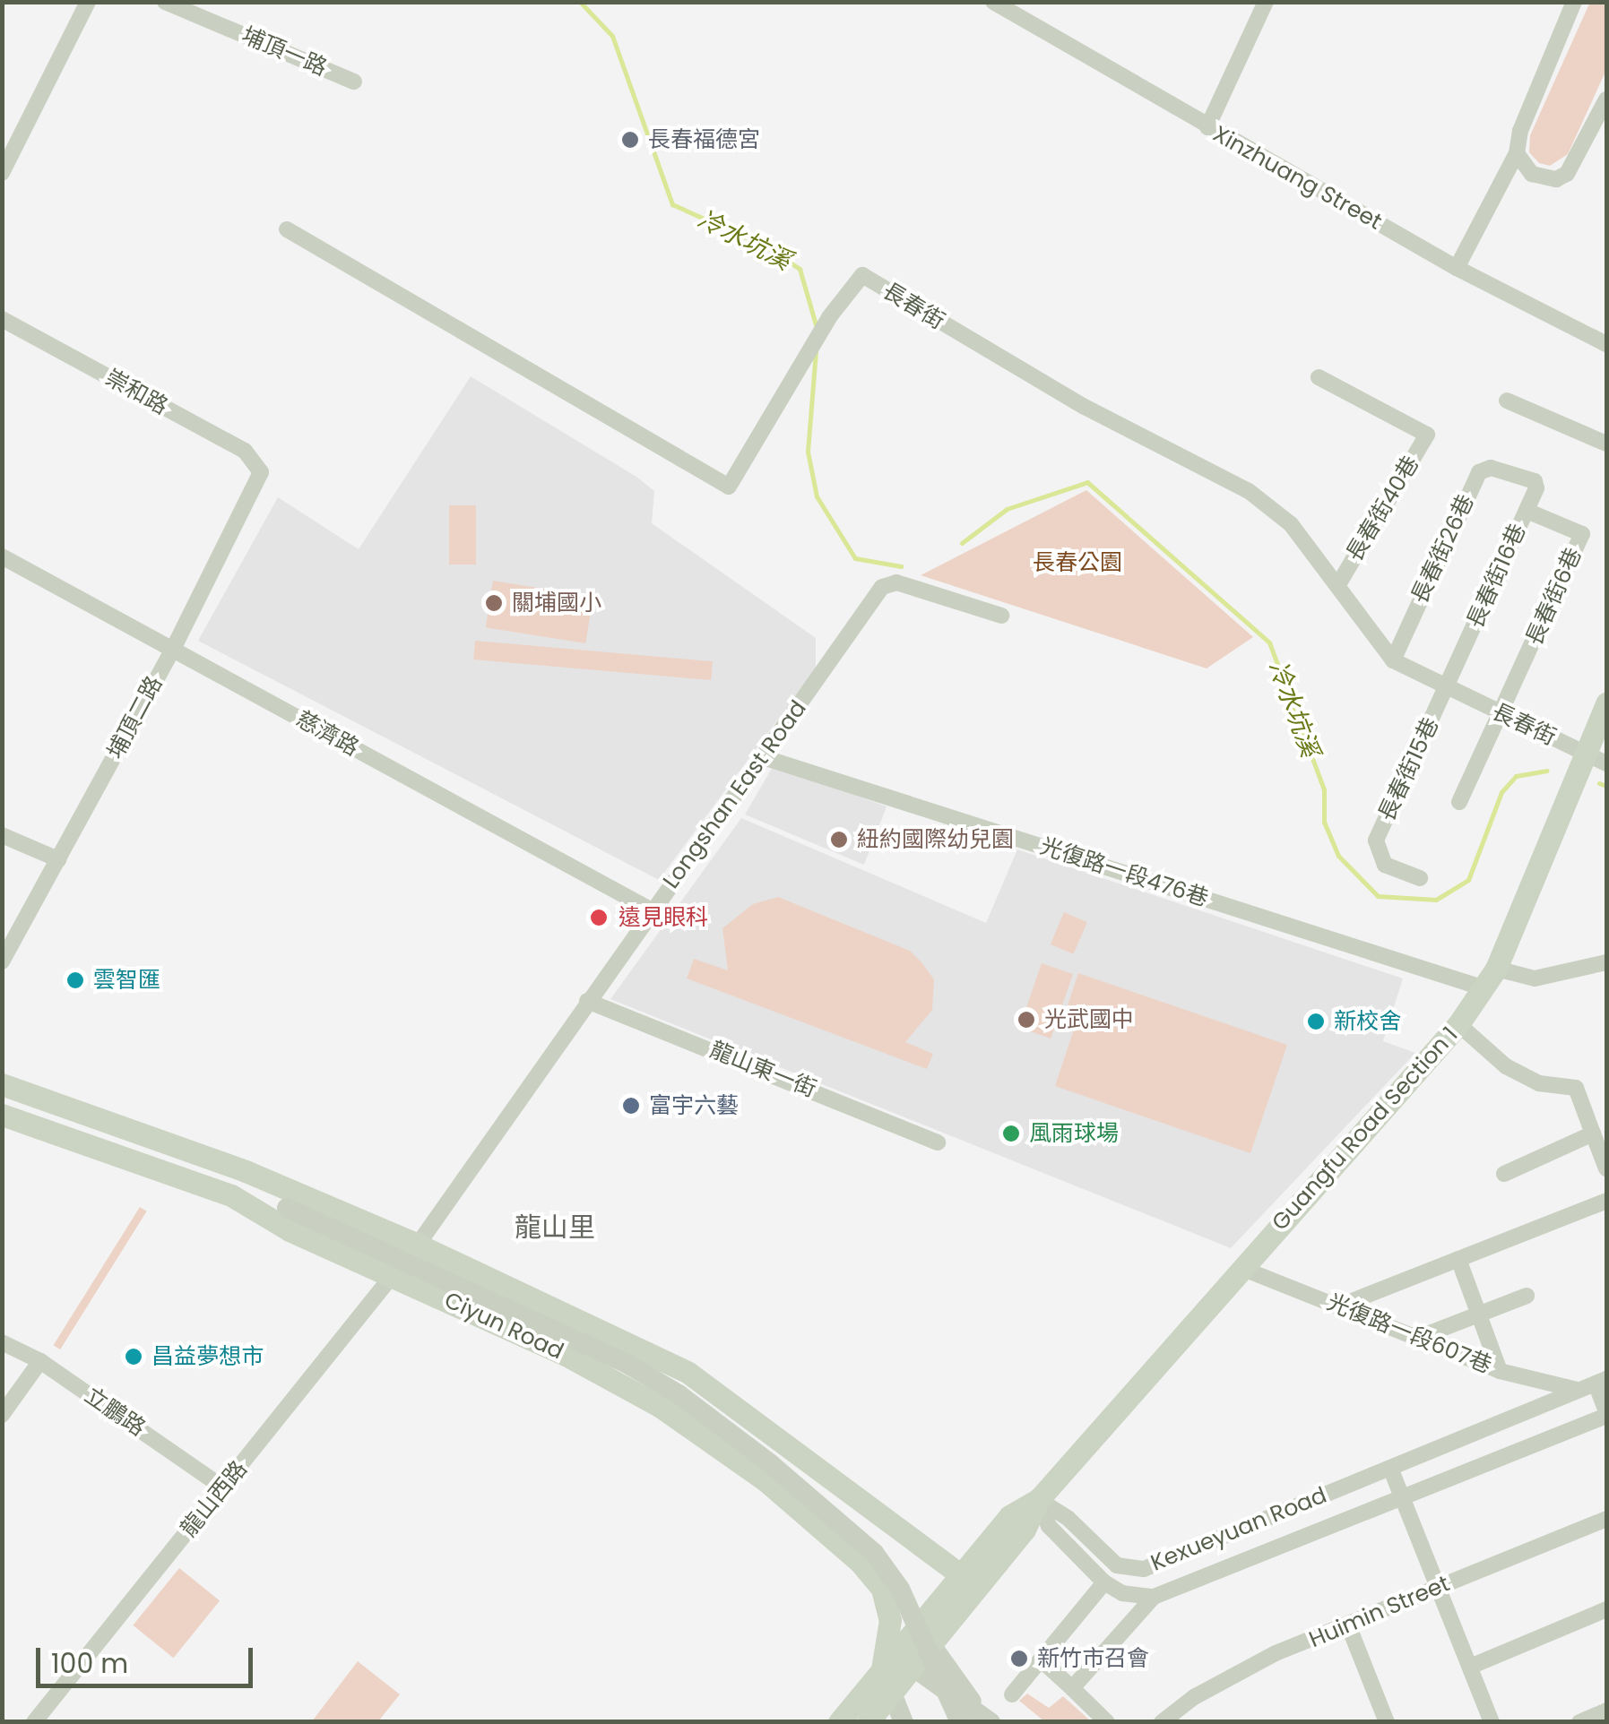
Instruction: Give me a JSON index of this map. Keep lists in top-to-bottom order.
{
  "streets": {
    "main road": ["Guangfu Road Section 1", "Ciyun Road"],
    "street": [
      "埔頂一路",
      "Xinzhuang Street",
      "長春街",
      "崇和路",
      "長春街40巷",
      "長春街26巷",
      "長春街16巷",
      "長春街6巷",
      "埔頂二路",
      "慈濟路",
      "長春街15巷",
      "Longshan East Road",
      "光復路一段476巷",
      "龍山東一街",
      "光復路一段607巷",
      "立鵬路",
      "龍山西路",
      "Kexueyuan Road",
      "Huimin Street"
    ]
  },
  "crossings": [
    ["長春街", "長春街40巷"],
    ["長春街", "長春街26巷"],
    ["長春街", "長春街16巷"],
    ["長春街", "長春街6巷"],
    ["長春街", "長春街15巷"],
    ["長春街", "Guangfu Road Section 1"],
    ["崇和路", "埔頂二路"],
    ["長春街26巷", "長春街16巷"],
    ["長春街16巷", "長春街6巷"],
    ["長春街16巷", "長春街15巷"],
    ["埔頂二路", "慈濟路"],
    ["慈濟路", "Longshan East Road"],
    ["Longshan East Road", "光復路一段476巷"],
    ["Longshan East Road", "龍山東一街"],
    ["Longshan East Road", "Ciyun Road"],
    ["光復路一段476巷", "Guangfu Road Section 1"],
    ["Guangfu Road Section 1", "Ciyun Road"],
    ["Guangfu Road Section 1", "光復路一段607巷"],
    ["Guangfu Road Section 1", "Kexueyuan Road"],
    ["Ciyun Road", "龍山西路"],
    ["光復路一段607巷", "Kexueyuan Road"],
    ["立鵬路", "龍山西路"]
  ],
  "districts": ["龍山里"],
  "water": ["冷水坑溪"],
  "parks": ["長春公園"],
  "places": [
    "長春福德宮",
    "關埔國小",
    "紐約國際幼兒園",
    "遠見眼科",
    "雲智匯",
    "光武國中",
    "新校舍",
    "富宇六藝",
    "風雨球場",
    "昌益夢想市",
    "新竹市召會"
  ],
  "scale_bar": "100 m"
}
